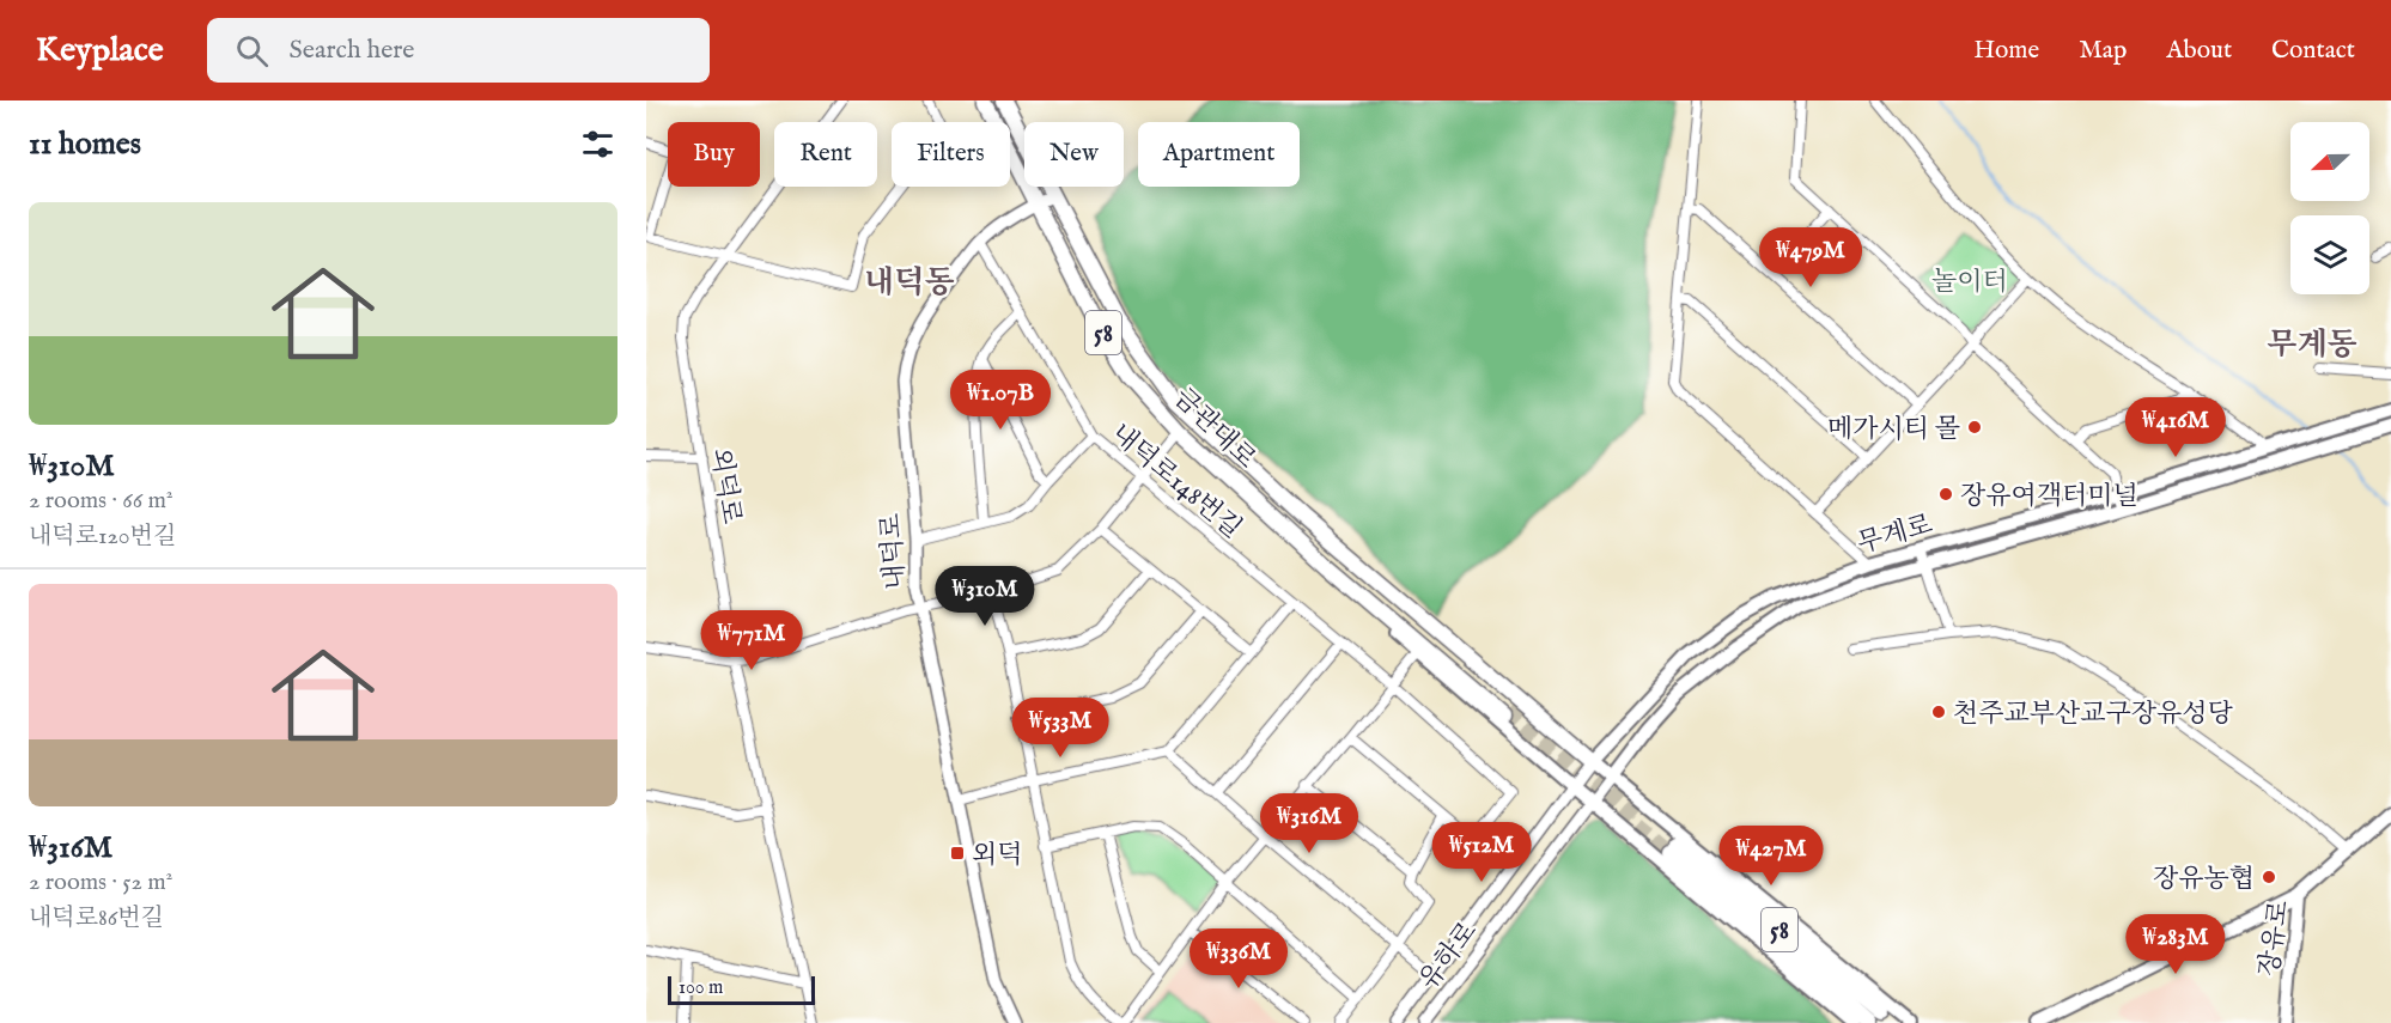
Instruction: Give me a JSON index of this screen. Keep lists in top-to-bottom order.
{
  "streets": {
    "main road": [
      "58",
      "금관대로",
      "무계로",
      "장유로"
    ],
    "street": [
      "내덕로148번길",
      "외덕로",
      "내덕로",
      "유하로"
    ]
  },
  "crossings": [
    ["금관대로", "내덕로"],
    ["내덕로148번길", "내덕로"],
    ["무계로", "유하로"]
  ],
  "districts": ["내덕동", "무계동"],
  "parks": ["놀이터"],
  "places": {
    "other": [
      "메가시티 몰",
      "장유여객터미널",
      "천주교부산교구장유성당",
      "장유농협"
    ],
    "transit": ["외덕"]
  },
  "scale_bar": "100 m",
  "north": "left",
  "page": {
    "header": "Keyplace",
    "search": "Search here",
    "nav": [
      "Home",
      "Map",
      "About",
      "Contact"
    ],
    "heading": "11 homes",
    "chip": [
      "Buy",
      "Rent",
      "Filters",
      "New",
      "Apartment"
    ],
    "list": [
      {
        "name": "₩310M",
        "note": "2 rooms · 66 m² · 내덕로120번길"
      },
      {
        "name": "₩316M",
        "note": "2 rooms · 52 m² · 내덕로86번길"
      }
    ],
    "price": [
      "₩479M",
      "₩1.07B",
      "₩416M",
      "₩310M",
      "₩771M",
      "₩533M",
      "₩316M",
      "₩512M",
      "₩427M",
      "₩283M",
      "₩336M"
    ],
    "scale": "100 m"
  }
}
